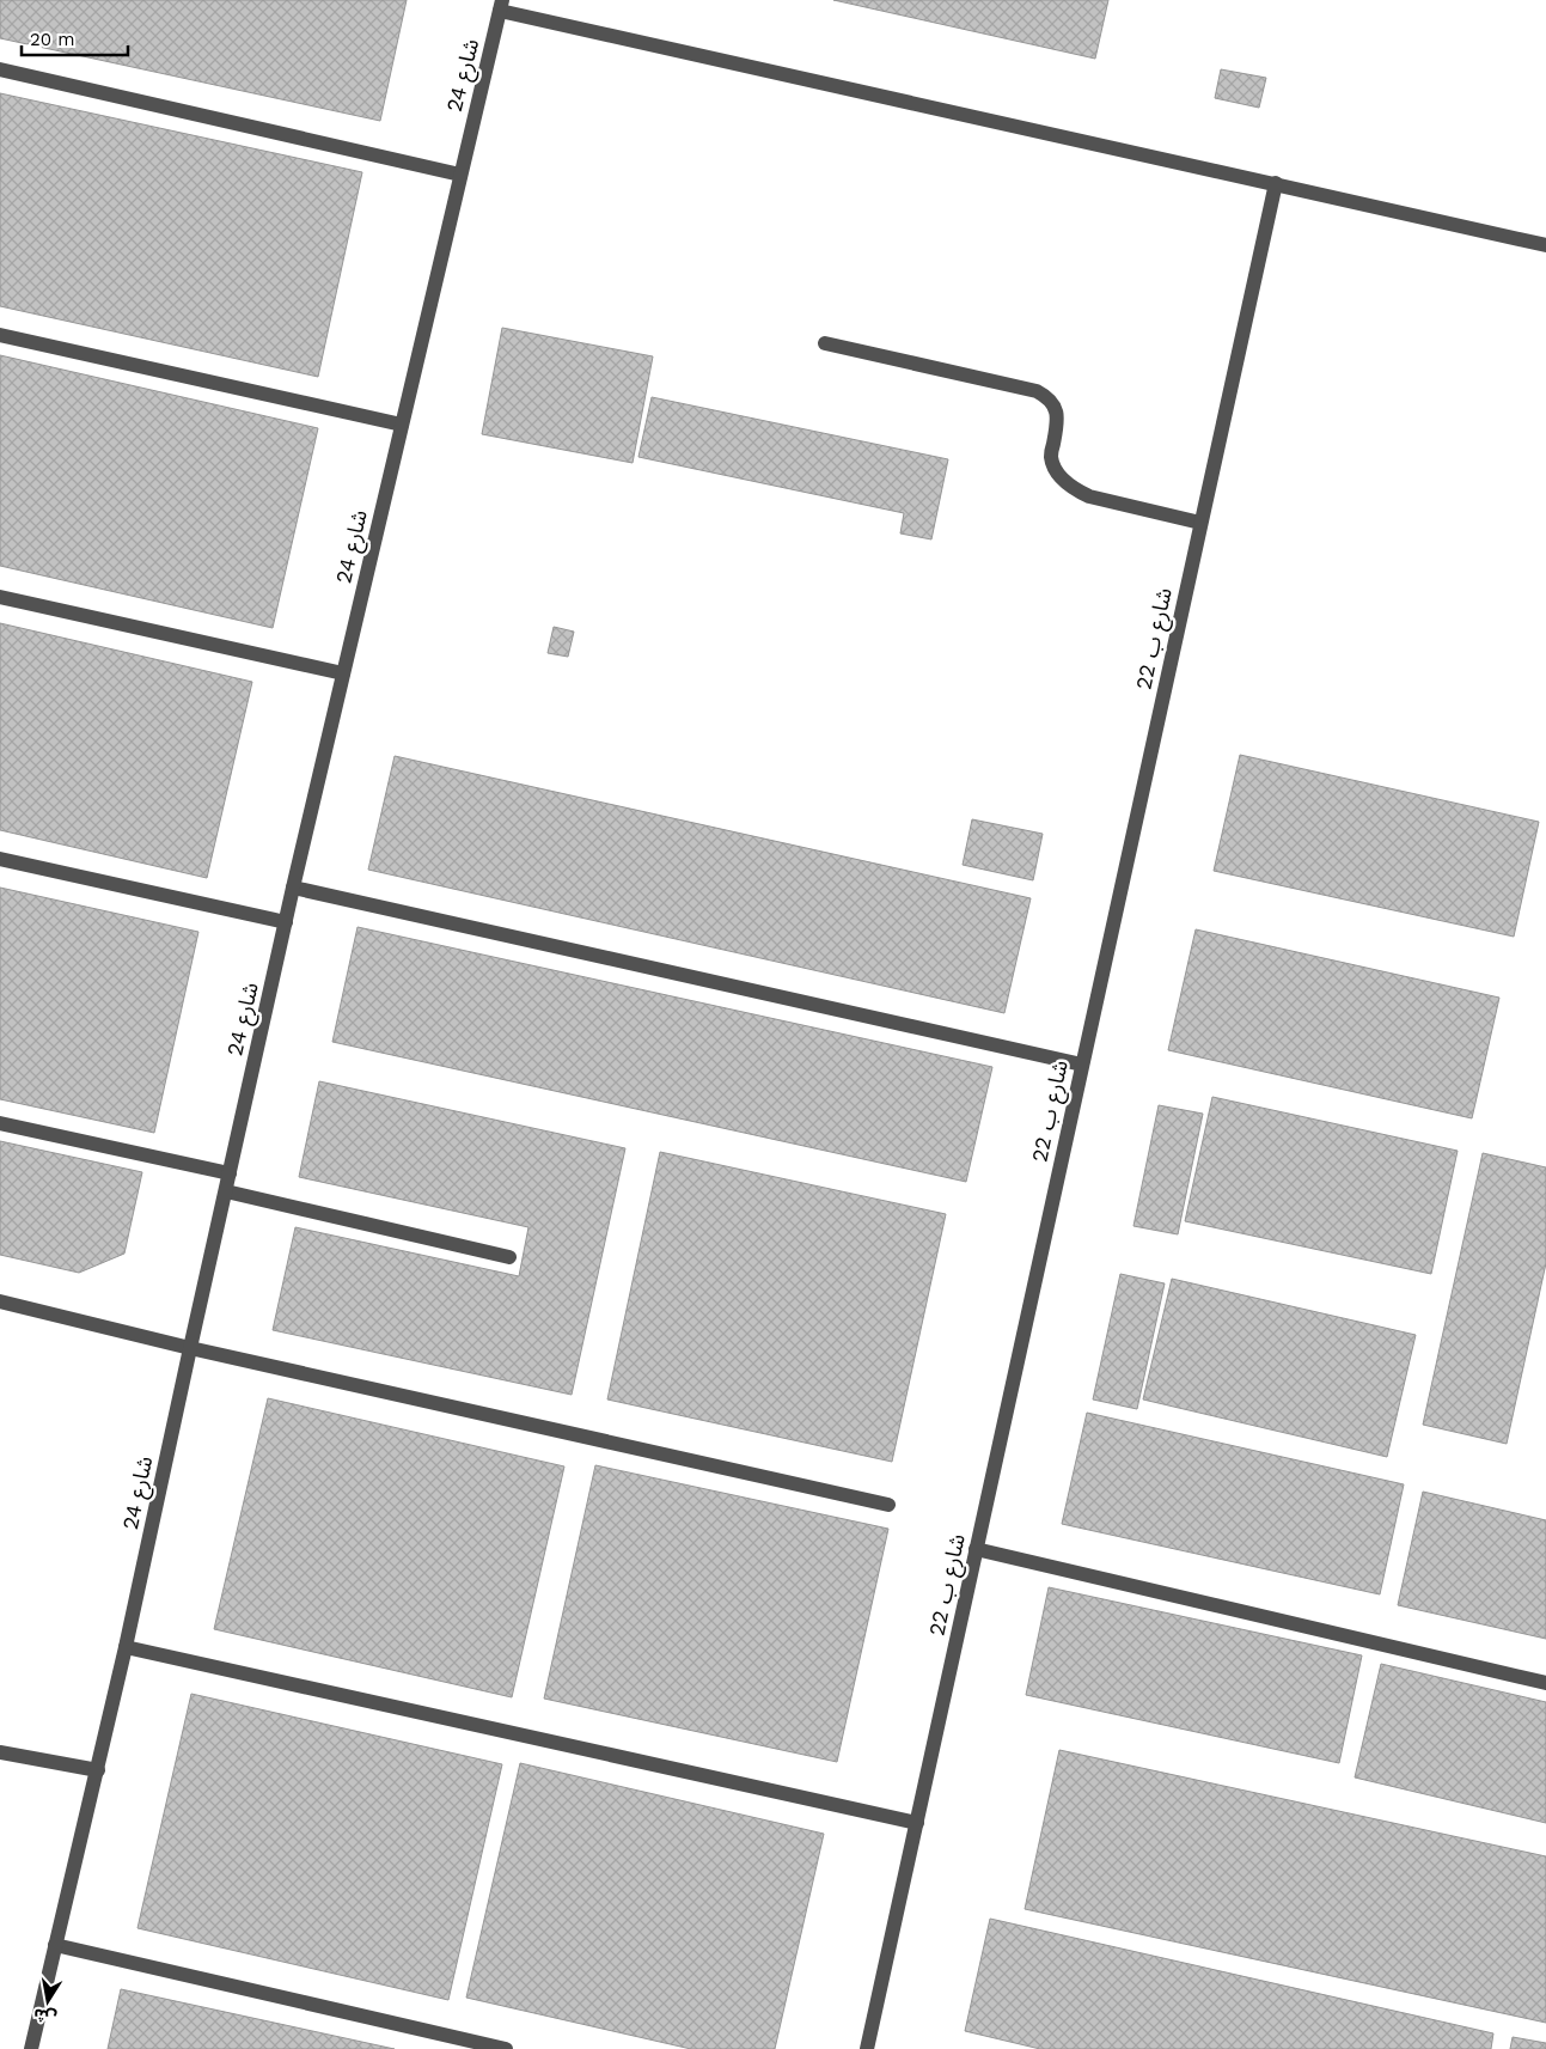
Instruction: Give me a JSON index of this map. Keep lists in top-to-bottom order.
{
  "streets": {
    "street": ["شارع 24", "شارع ب 22"]
  },
  "scale_bar": "20 m",
  "north": "bottom"
}
